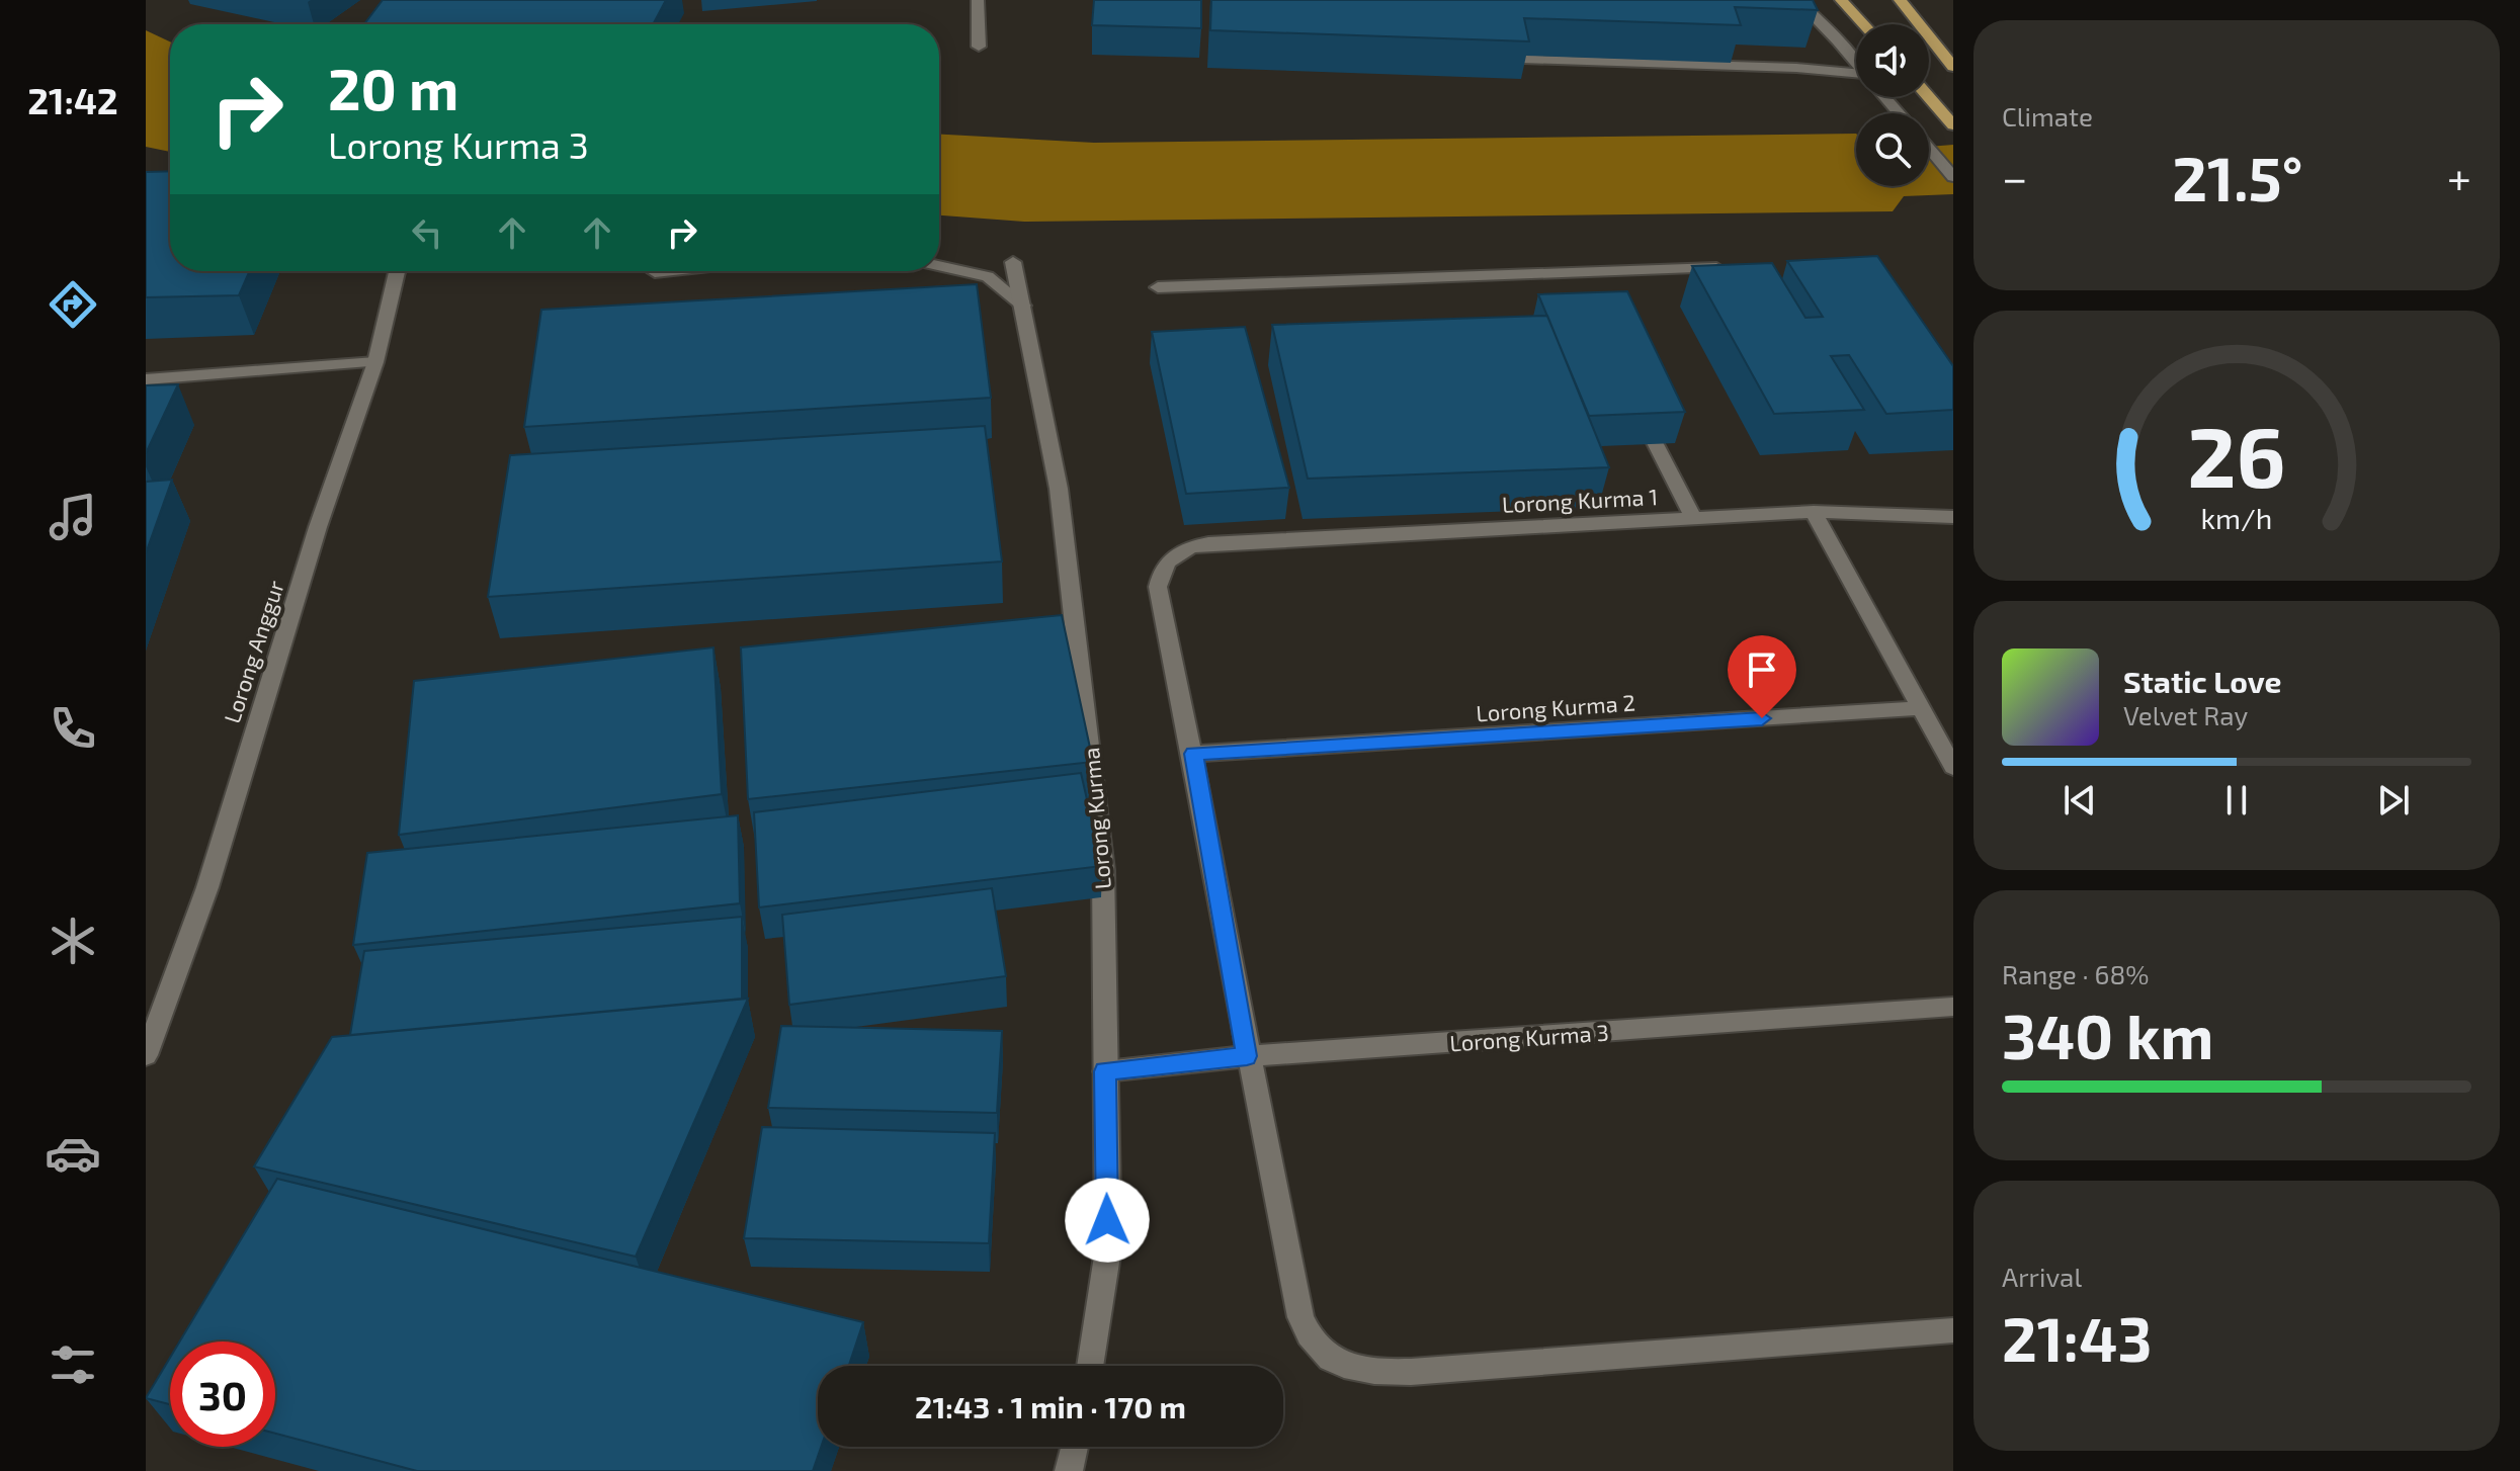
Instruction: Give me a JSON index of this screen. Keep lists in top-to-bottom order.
{
  "streets": {
    "street": [
      "Lorong Kurma 1",
      "Lorong Anggur",
      "Lorong Kurma 2",
      "Lorong Kurma",
      "Lorong Kurma 3"
    ]
  },
  "crossings": [
    ["Lorong Kurma 1", "Lorong Kurma 2"],
    ["Lorong Kurma", "Lorong Kurma 3"]
  ],
  "page": {
    "tabs": "21:42",
    "tile": [
      "Climate",
      ["Range · 68%", "340 km"],
      ["Arrival", "21:43"]
    ],
    "turn": ["20 m", "Lorong Kurma 3"],
    "heat": ["−", "21.5°", "+"],
    "song": ["Static Love", "Velvet Ray"],
    "limit": "30",
    "trip": "21:43 · 1 min · 170 m",
    "gauge": ["26", "km/h"]
  }
}
